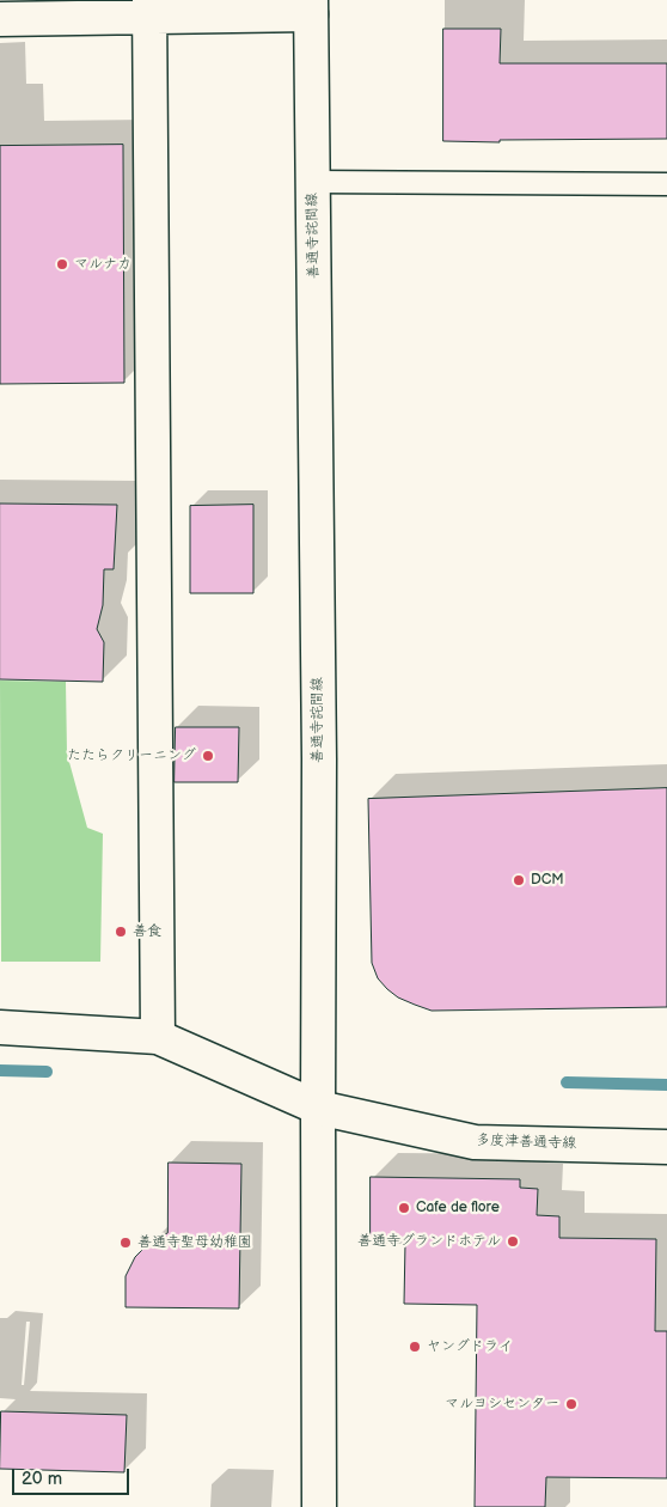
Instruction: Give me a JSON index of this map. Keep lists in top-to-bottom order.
{
  "streets": {
    "main road": ["善通寺詫間線", "多度津善通寺線"]
  },
  "crossings": [
    ["善通寺詫間線", "多度津善通寺線"]
  ],
  "places": [
    "マルナカ",
    "たたらクリーニング",
    "DCM",
    "善食",
    "Cafe de flore",
    "善通寺グランドホテル",
    "善通寺聖母幼稚園",
    "ヤングドライ",
    "マルヨシセンター"
  ],
  "scale_bar": "20 m"
}
